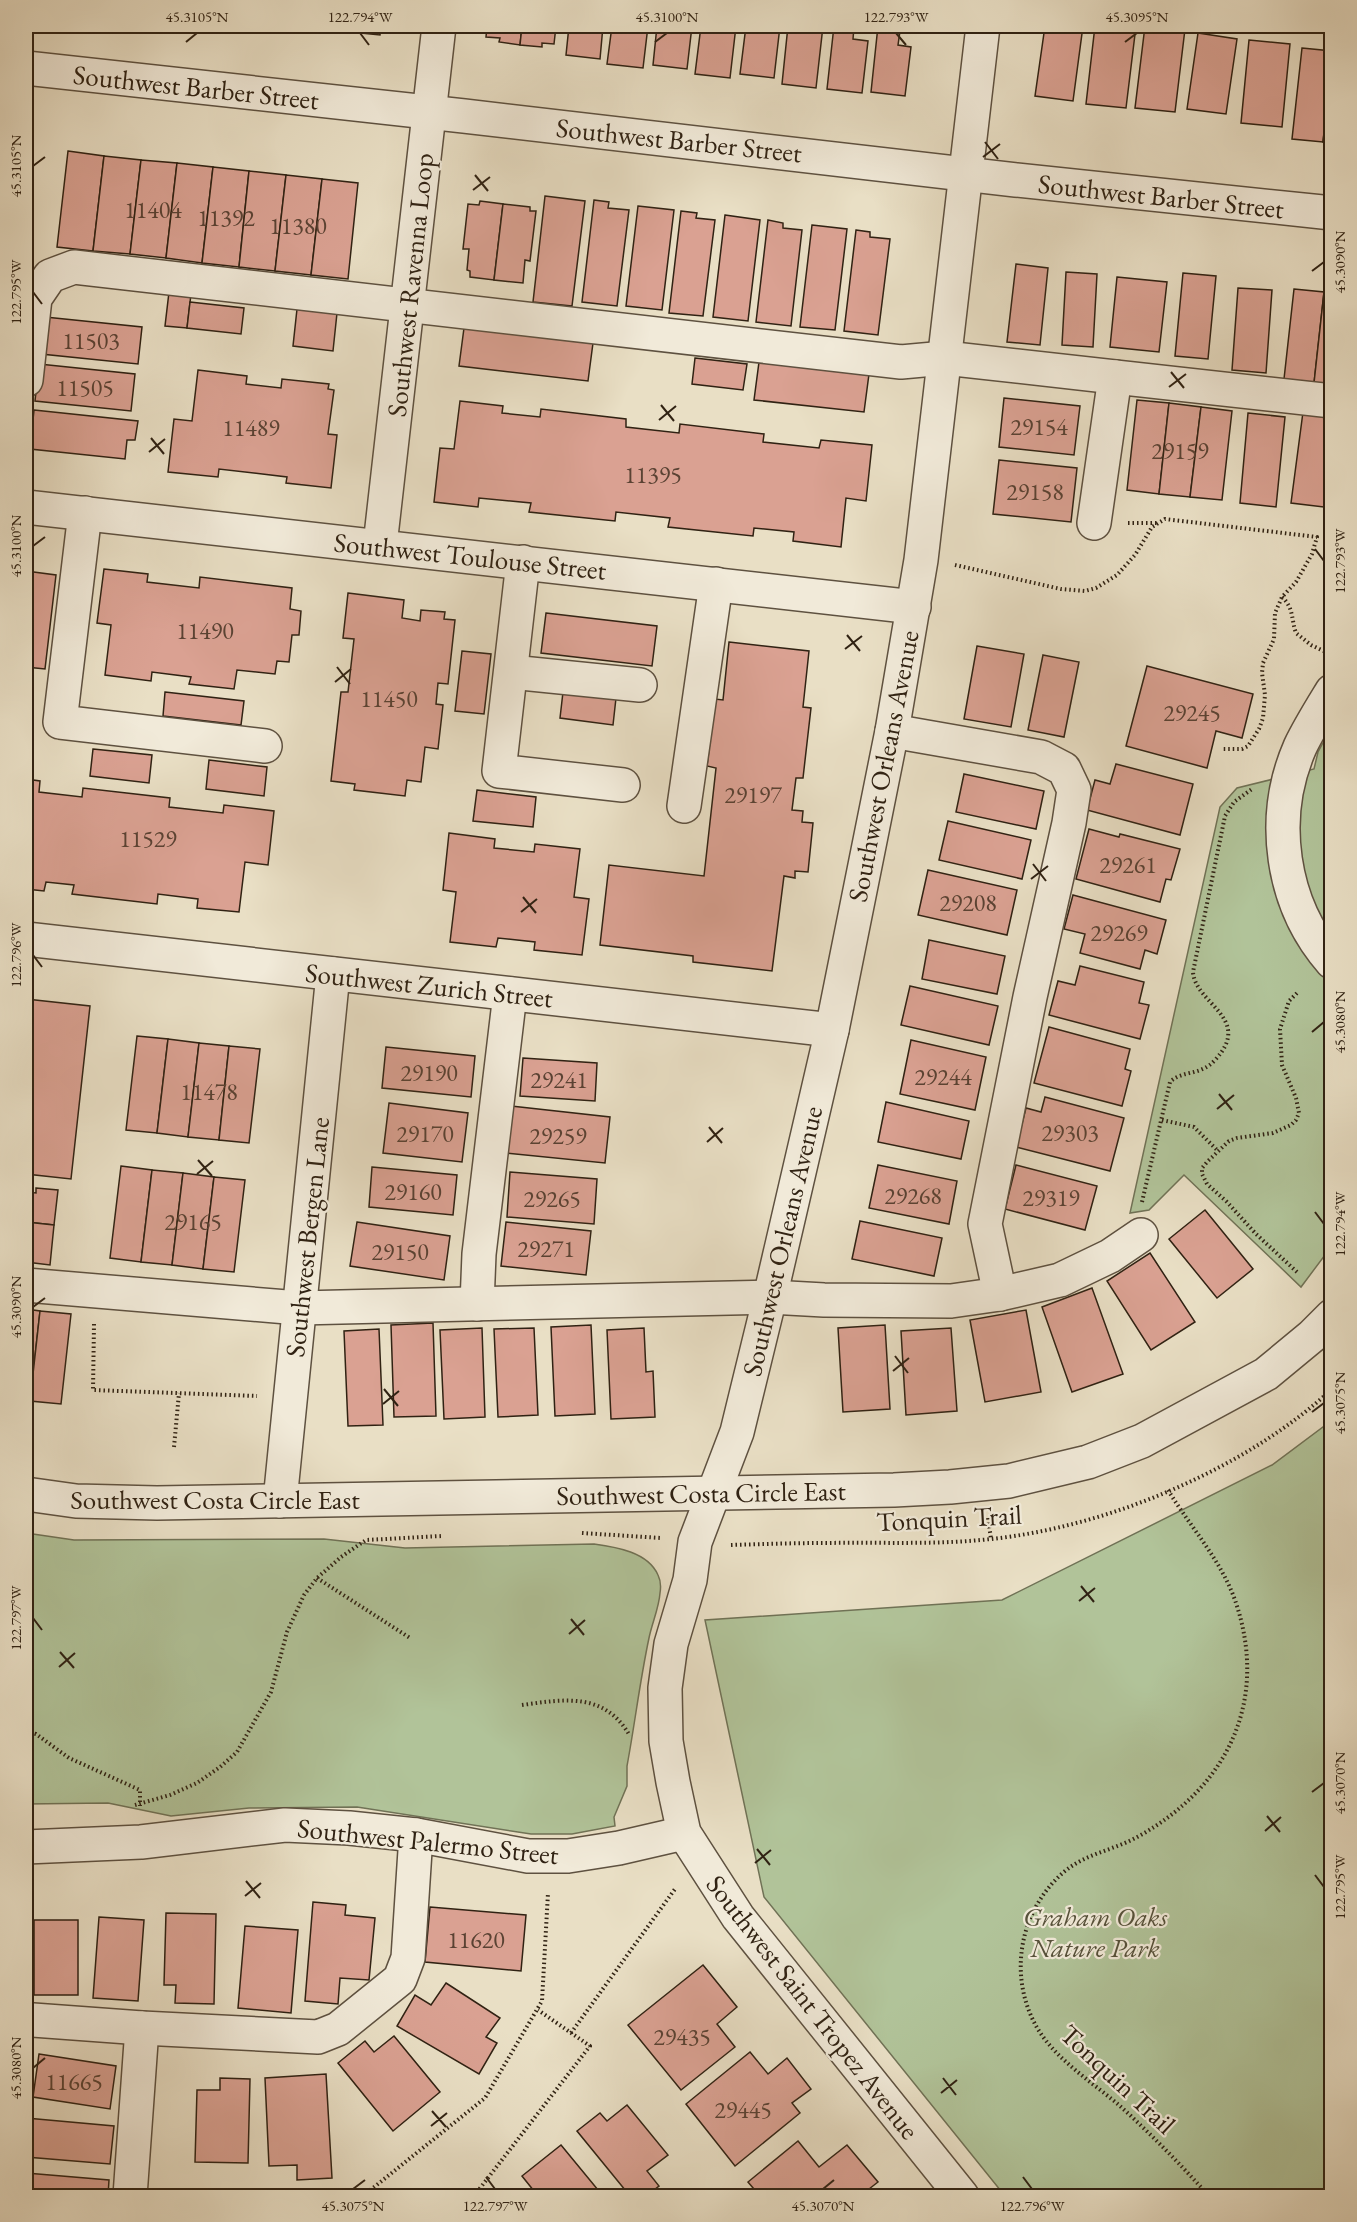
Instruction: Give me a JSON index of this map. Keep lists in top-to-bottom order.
{
  "streets": {
    "street": [
      "Southwest Barber Street",
      "Southwest Ravenna Loop",
      "Southwest Toulouse Street",
      "Southwest Orleans Avenue",
      "Southwest Zurich Street",
      "Southwest Bergen Lane",
      "Southwest Costa Circle East",
      "Southwest Palermo Street",
      "Southwest Saint Tropez Avenue"
    ],
    "path": ["Tonquin Trail"]
  },
  "crossings": [
    ["Southwest Barber Street", "Southwest Ravenna Loop"],
    ["Southwest Barber Street", "Southwest Orleans Avenue"],
    ["Southwest Ravenna Loop", "Southwest Toulouse Street"],
    ["Southwest Toulouse Street", "Southwest Orleans Avenue"],
    ["Southwest Orleans Avenue", "Southwest Zurich Street"],
    ["Southwest Orleans Avenue", "Southwest Costa Circle East"],
    ["Southwest Orleans Avenue", "Southwest Saint Tropez Avenue"],
    ["Southwest Zurich Street", "Southwest Bergen Lane"],
    ["Southwest Bergen Lane", "Southwest Costa Circle East"],
    ["Southwest Costa Circle East", "Southwest Saint Tropez Avenue"],
    ["Southwest Palermo Street", "Southwest Saint Tropez Avenue"]
  ],
  "parks": ["Graham Oaks Nature Park"],
  "house_numbers": [
    "11404",
    "11392",
    "11380",
    "11503",
    "11505",
    "29154",
    "11489",
    "29159",
    "11395",
    "29158",
    "11490",
    "11450",
    "29245",
    "29197",
    "11529",
    "29261",
    "29208",
    "29269",
    "29190",
    "29244",
    "29241",
    "11478",
    "29303",
    "29170",
    "29259",
    "29160",
    "29268",
    "29319",
    "29265",
    "29165",
    "29271",
    "29150",
    "11620",
    "29435",
    "11665",
    "29445"
  ],
  "coordinates": [
    "45.3105°N",
    "122.794°W",
    "45.3100°N",
    "122.793°W",
    "45.3095°N",
    "45.3090°N",
    "122.795°W",
    "122.796°W",
    "45.3080°N",
    "45.3075°N",
    "122.797°W",
    "45.3070°N"
  ]
}
